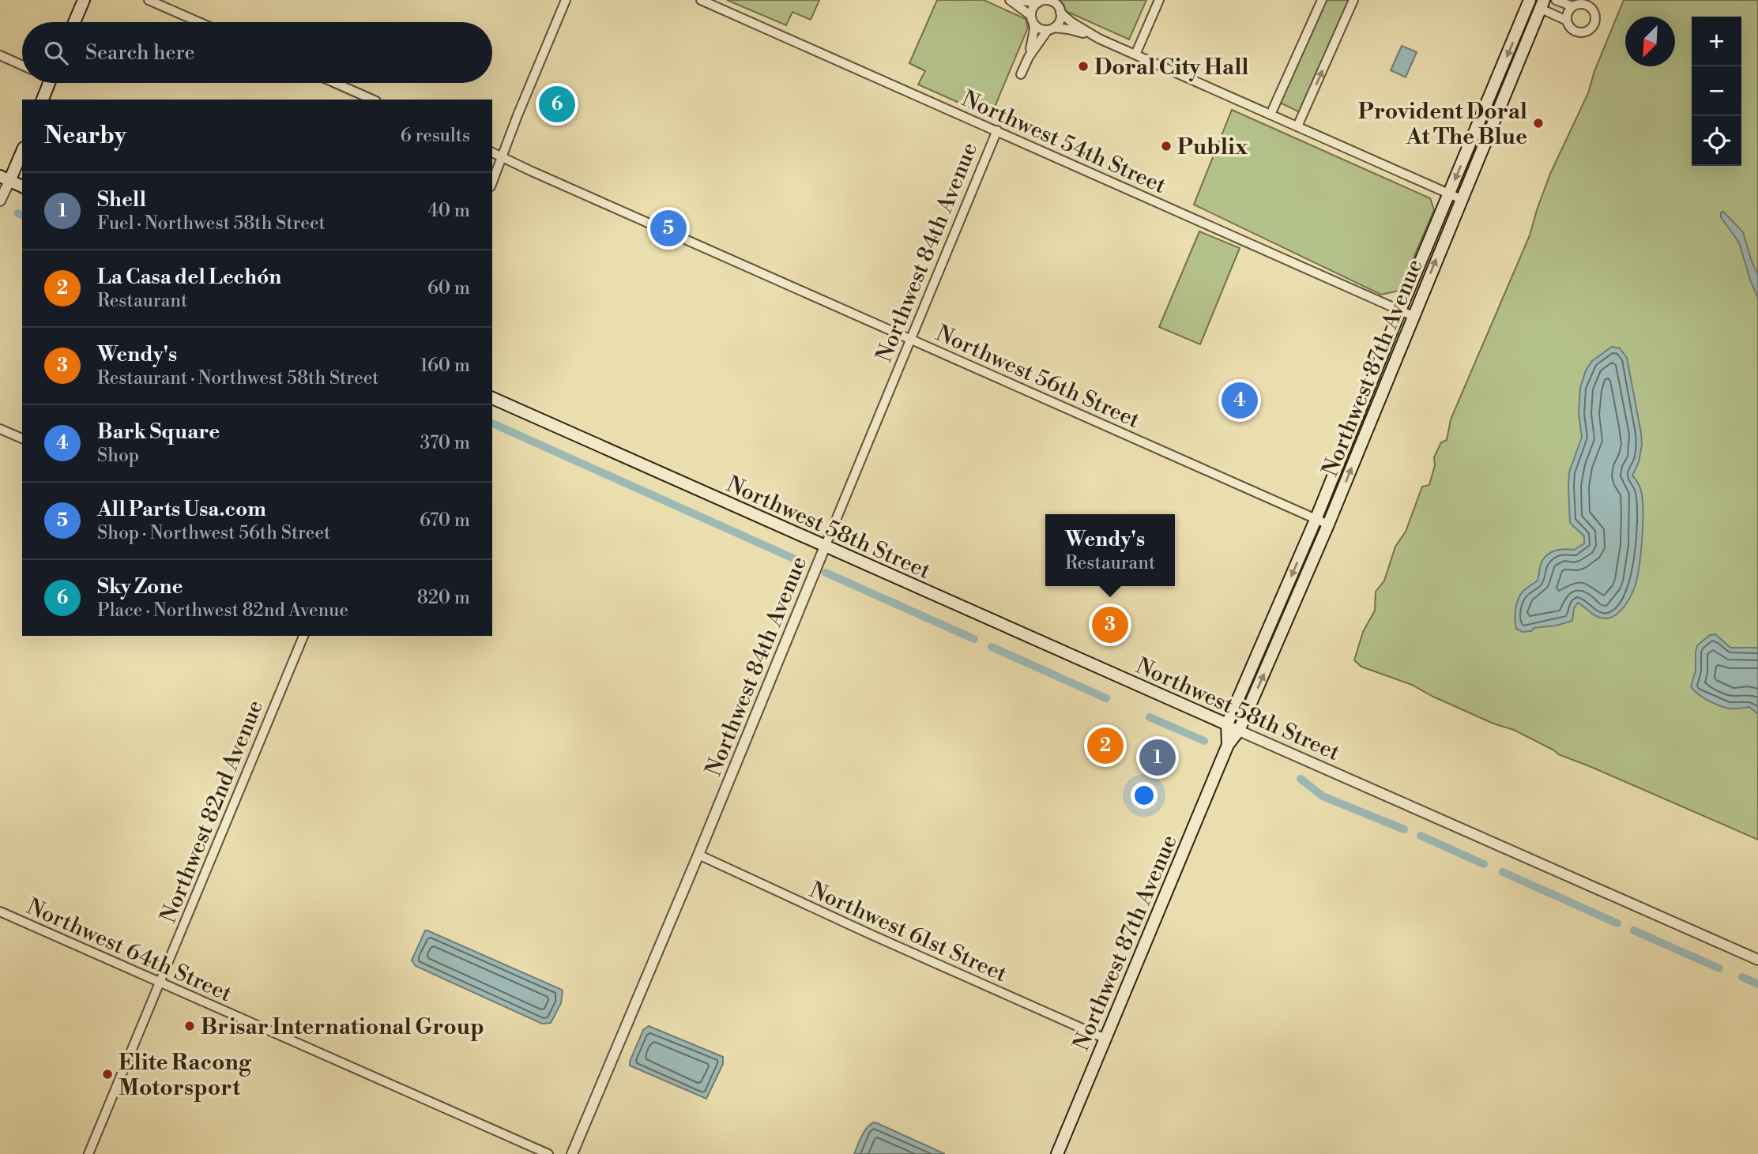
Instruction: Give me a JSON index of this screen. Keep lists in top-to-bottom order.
{
  "streets": {
    "main road": ["Northwest 87th Avenue", "Northwest 58th Street"],
    "street": [
      "Northwest 54th Street",
      "Northwest 84th Avenue",
      "Northwest 56th Street",
      "Northwest 82nd Avenue",
      "Northwest 61st Street",
      "Northwest 64th Street"
    ]
  },
  "crossings": [
    ["Northwest 54th Street", "Northwest 84th Avenue"],
    ["Northwest 54th Street", "Northwest 87th Avenue"],
    ["Northwest 84th Avenue", "Northwest 56th Street"],
    ["Northwest 84th Avenue", "Northwest 58th Street"],
    ["Northwest 84th Avenue", "Northwest 61st Street"],
    ["Northwest 87th Avenue", "Northwest 56th Street"],
    ["Northwest 87th Avenue", "Northwest 58th Street"],
    ["Northwest 87th Avenue", "Northwest 61st Street"],
    ["Northwest 82nd Avenue", "Northwest 64th Street"]
  ],
  "places": [
    "Doral City Hall",
    "Provident Doral At The Blue",
    "Publix",
    "Brisar International Group",
    "Elite Racong Motorsport"
  ],
  "north": "bottom left",
  "page": {
    "map_buttons": ["+", "−"],
    "search": "Search here",
    "pins": [
      "6",
      "5",
      "4",
      "3",
      "2",
      "1"
    ],
    "heading": ["Nearby", "6 results"],
    "list": [
      {
        "mark": "1",
        "name": "Shell",
        "note": "Fuel · Northwest 58th Street",
        "value": "40 m"
      },
      {
        "mark": "2",
        "name": "La Casa del Lechón",
        "note": "Restaurant",
        "value": "60 m"
      },
      {
        "mark": "3",
        "name": "Wendy's",
        "note": "Restaurant · Northwest 58th Street",
        "value": "160 m"
      },
      {
        "mark": "4",
        "name": "Bark Square",
        "note": "Shop",
        "value": "370 m"
      },
      {
        "mark": "5",
        "name": "All Parts Usa.com",
        "note": "Shop · Northwest 56th Street",
        "value": "670 m"
      },
      {
        "mark": "6",
        "name": "Sky Zone",
        "note": "Place · Northwest 82nd Avenue",
        "value": "820 m"
      }
    ],
    "popup": ["Wendy's", "Restaurant"]
  }
}
